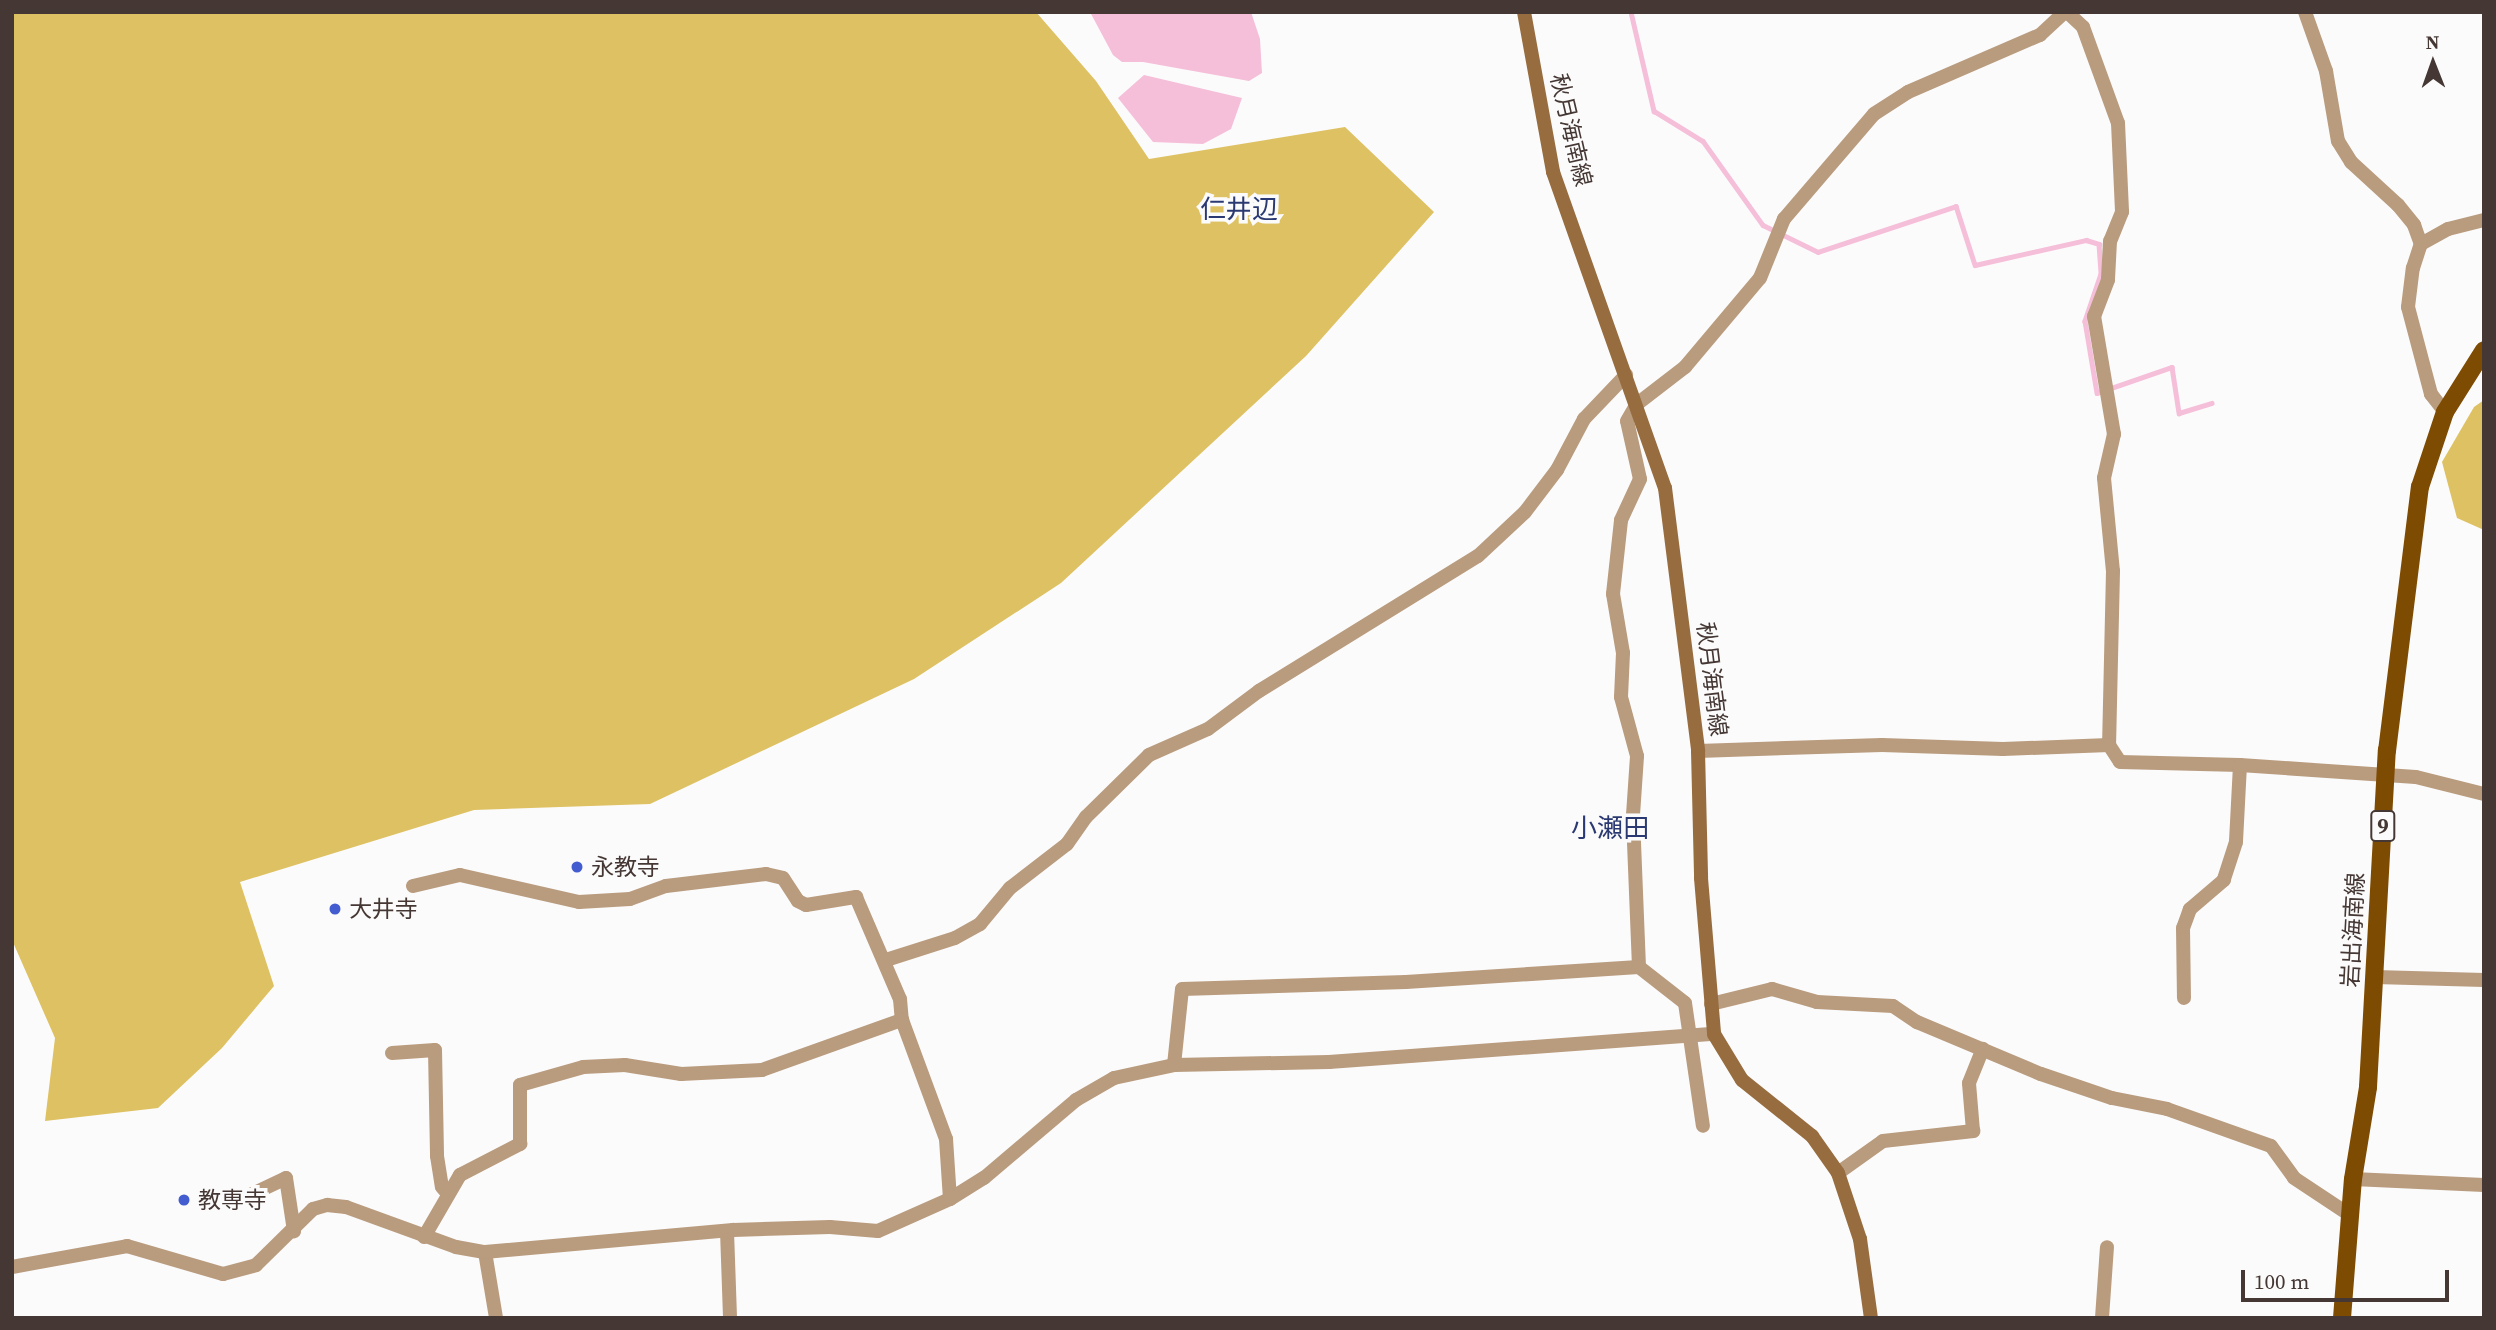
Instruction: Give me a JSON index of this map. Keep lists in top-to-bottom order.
{
  "streets": {
    "main road": ["秋月海南線", "9", "岩出海南線"]
  },
  "districts": ["仁井辺", "小瀬田"],
  "places": ["永教寺", "大井寺", "教専寺"],
  "scale_bar": "100 m",
  "north": "top"
}
